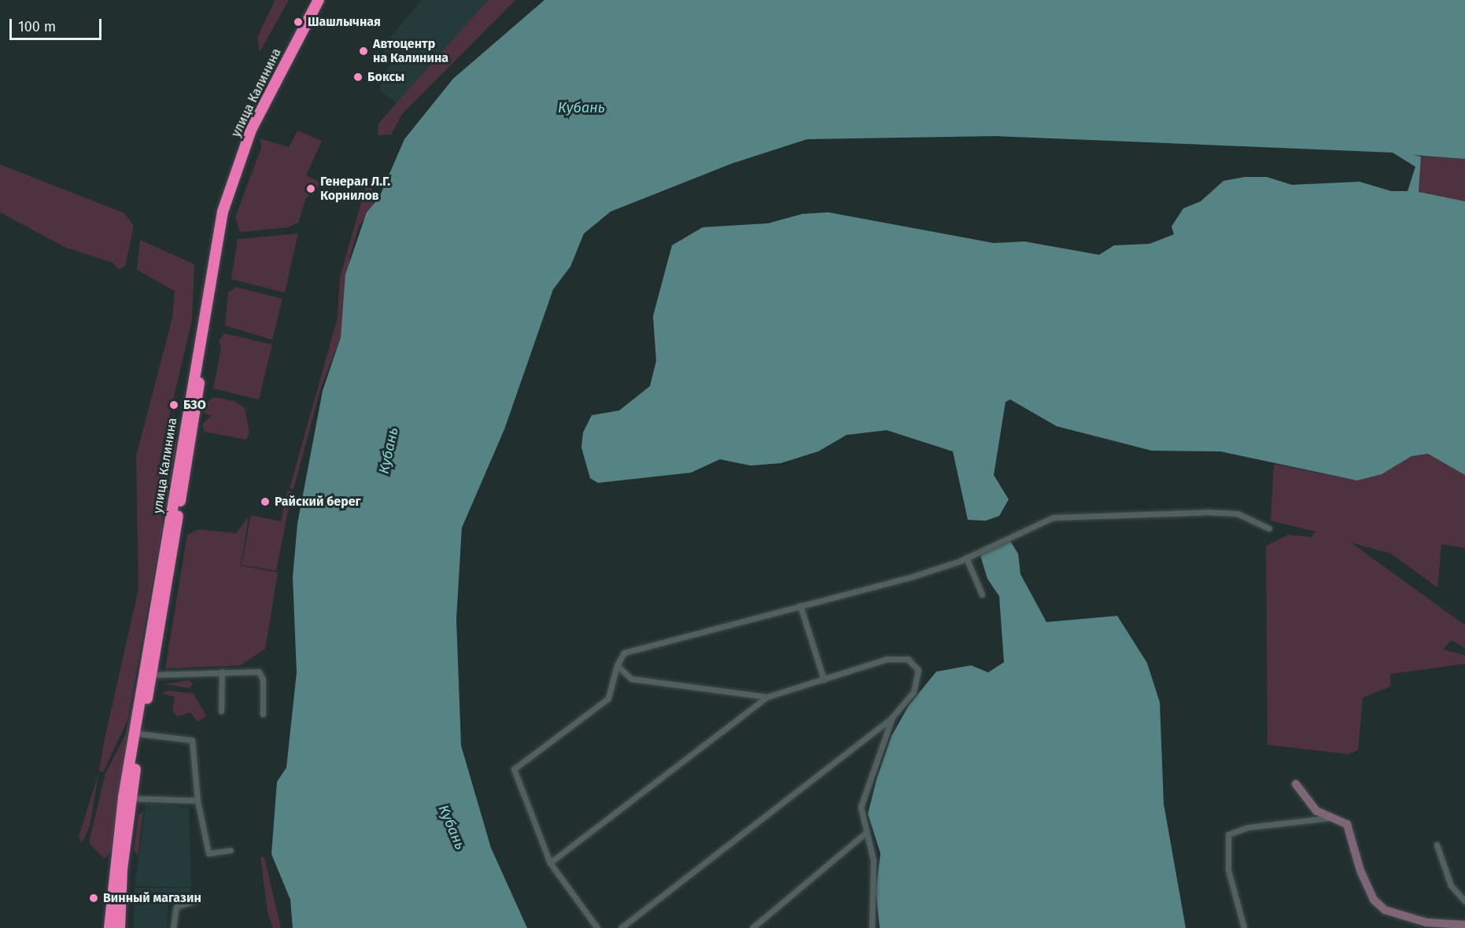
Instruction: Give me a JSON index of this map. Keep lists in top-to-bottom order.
{
  "streets": {
    "highway": ["улица Калинина"]
  },
  "water": ["Кубань"],
  "places": [
    "Шашлычная",
    "Автоцентр на Калинина",
    "Боксы",
    "Генерал Л.Г. Корнилов",
    "БЗО",
    "Райский берег",
    "Винный магазин"
  ],
  "scale_bar": "100 m"
}
